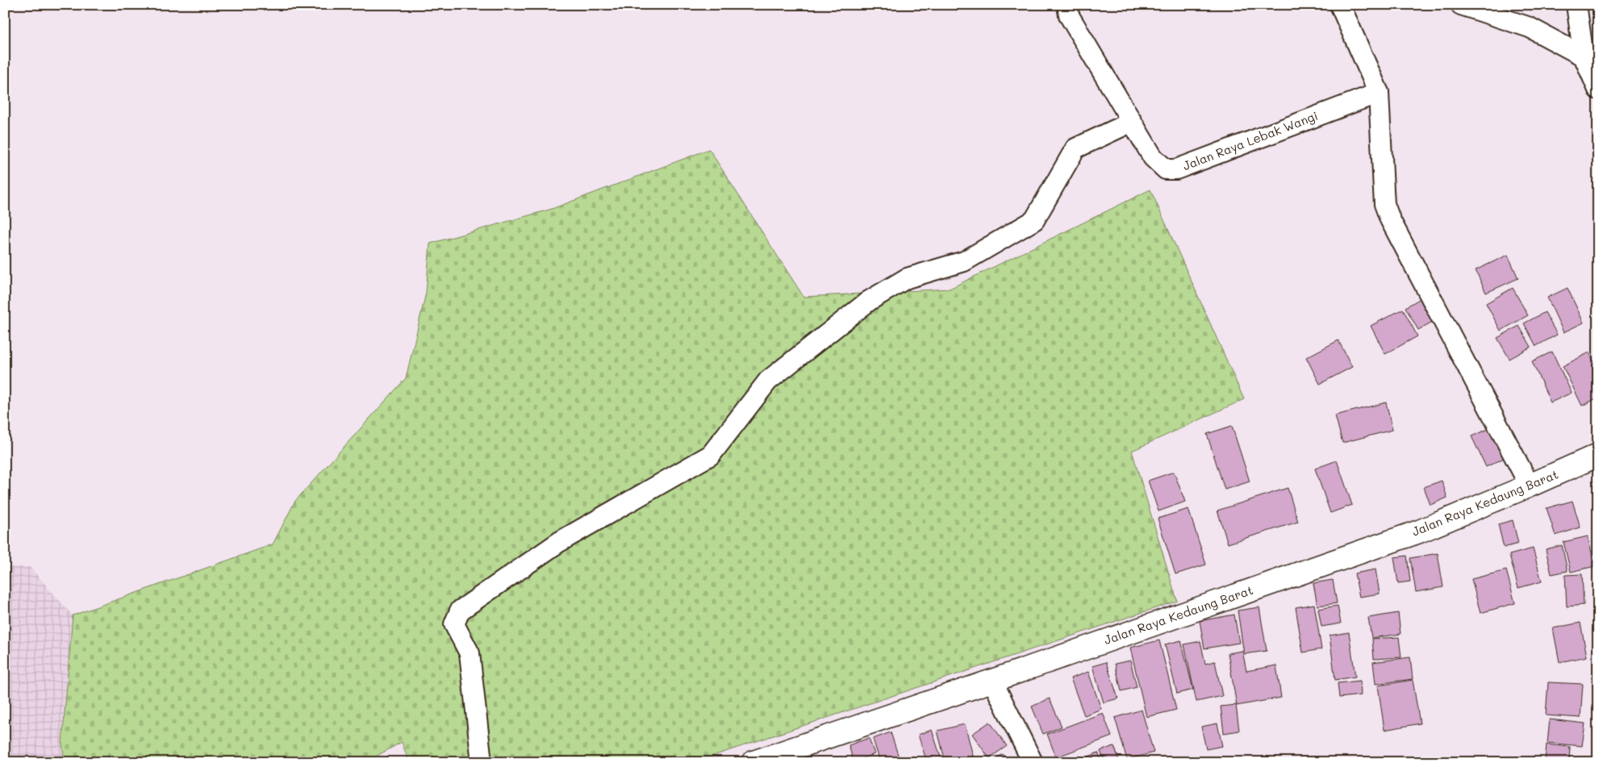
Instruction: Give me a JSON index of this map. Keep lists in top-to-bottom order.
{
  "streets": {
    "street": ["Jalan Raya Lebak Wangi", "Jalan Raya Kedaung Barat"]
  }
}
